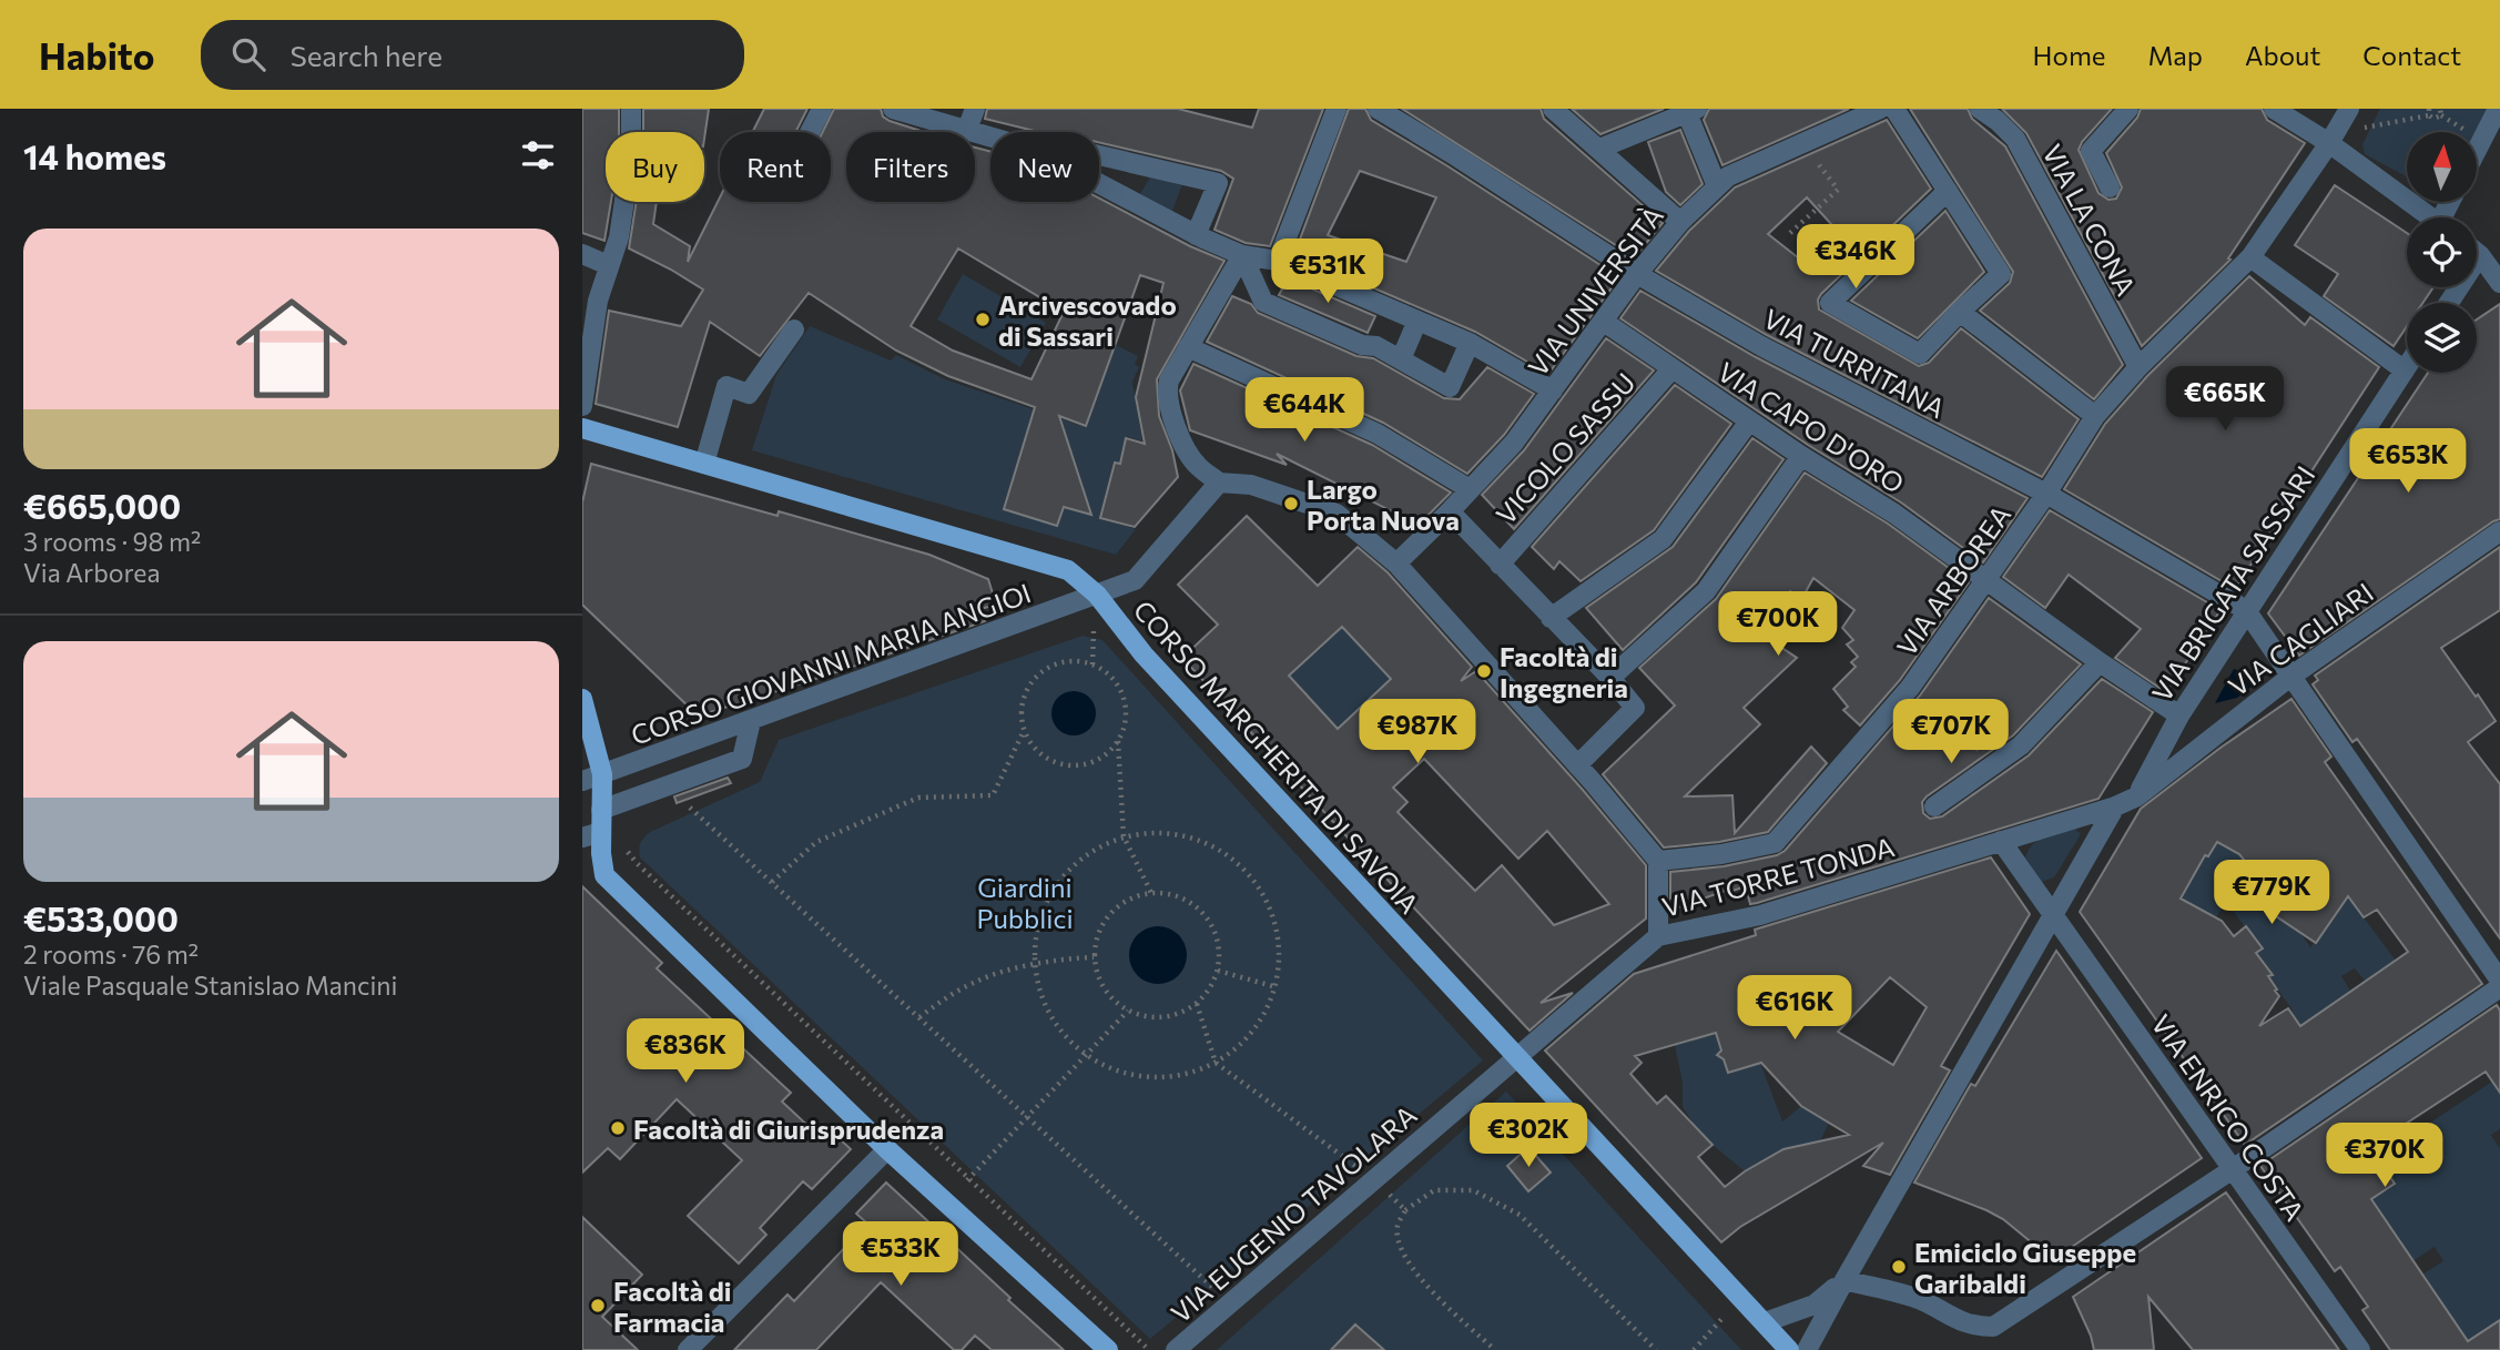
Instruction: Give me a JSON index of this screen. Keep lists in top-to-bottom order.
{
  "streets": {
    "main road": ["CORSO MARGHERITA DI SAVOIA"],
    "street": [
      "VIA LA CONA",
      "VIA UNIVERSITÀ",
      "VIA TURRITANA",
      "VIA CAPO D'ORO",
      "VICOLO SASSU",
      "VIA ARBOREA",
      "VIA BRIGATA SASSARI",
      "VIA CAGLIARI",
      "CORSO GIOVANNI MARIA ANGIOI",
      "VIA TORRE TONDA",
      "VIA ENRICO COSTA",
      "VIA EUGENIO TAVOLARA"
    ]
  },
  "crossings": [
    ["VIA LA CONA", "VIA ARBOREA"],
    ["VIA UNIVERSITÀ", "VIA TURRITANA"],
    ["VIA UNIVERSITÀ", "VIA CAPO D'ORO"],
    ["VIA TURRITANA", "VIA ARBOREA"],
    ["VIA TURRITANA", "VIA BRIGATA SASSARI"],
    ["VIA TURRITANA", "VIA CAGLIARI"],
    ["VIA CAPO D'ORO", "VICOLO SASSU"],
    ["VIA CAPO D'ORO", "VIA ARBOREA"],
    ["VIA CAPO D'ORO", "VIA BRIGATA SASSARI"],
    ["VIA BRIGATA SASSARI", "VIA CAGLIARI"],
    ["CORSO GIOVANNI MARIA ANGIOI", "CORSO MARGHERITA DI SAVOIA"],
    ["CORSO MARGHERITA DI SAVOIA", "VIA TORRE TONDA"],
    ["CORSO MARGHERITA DI SAVOIA", "VIA EUGENIO TAVOLARA"],
    ["VIA TORRE TONDA", "VIA EUGENIO TAVOLARA"]
  ],
  "parks": ["Giardini Pubblici"],
  "places": [
    "Arcivescovado di Sassari",
    "Largo Porta Nuova",
    "Facoltà di Ingegneria",
    "Facoltà di Giurisprudenza",
    "Emiciclo Giuseppe Garibaldi",
    "Facoltà di Farmacia"
  ],
  "north": "top",
  "page": {
    "header": "Habito",
    "search": "Search here",
    "nav": [
      "Home",
      "Map",
      "About",
      "Contact"
    ],
    "heading": "14 homes",
    "chip": [
      "Buy",
      "Rent",
      "Filters",
      "New"
    ],
    "list": [
      {
        "name": "€665,000",
        "note": "3 rooms · 98 m² · Via Arborea"
      },
      {
        "name": "€533,000",
        "note": "2 rooms · 76 m² · Viale Pasquale Stanislao Mancini"
      }
    ],
    "price": [
      "€346K",
      "€531K",
      "€665K",
      "€644K",
      "€653K",
      "€700K",
      "€987K",
      "€707K",
      "€779K",
      "€616K",
      "€836K",
      "€302K",
      "€370K",
      "€533K"
    ]
  }
}
